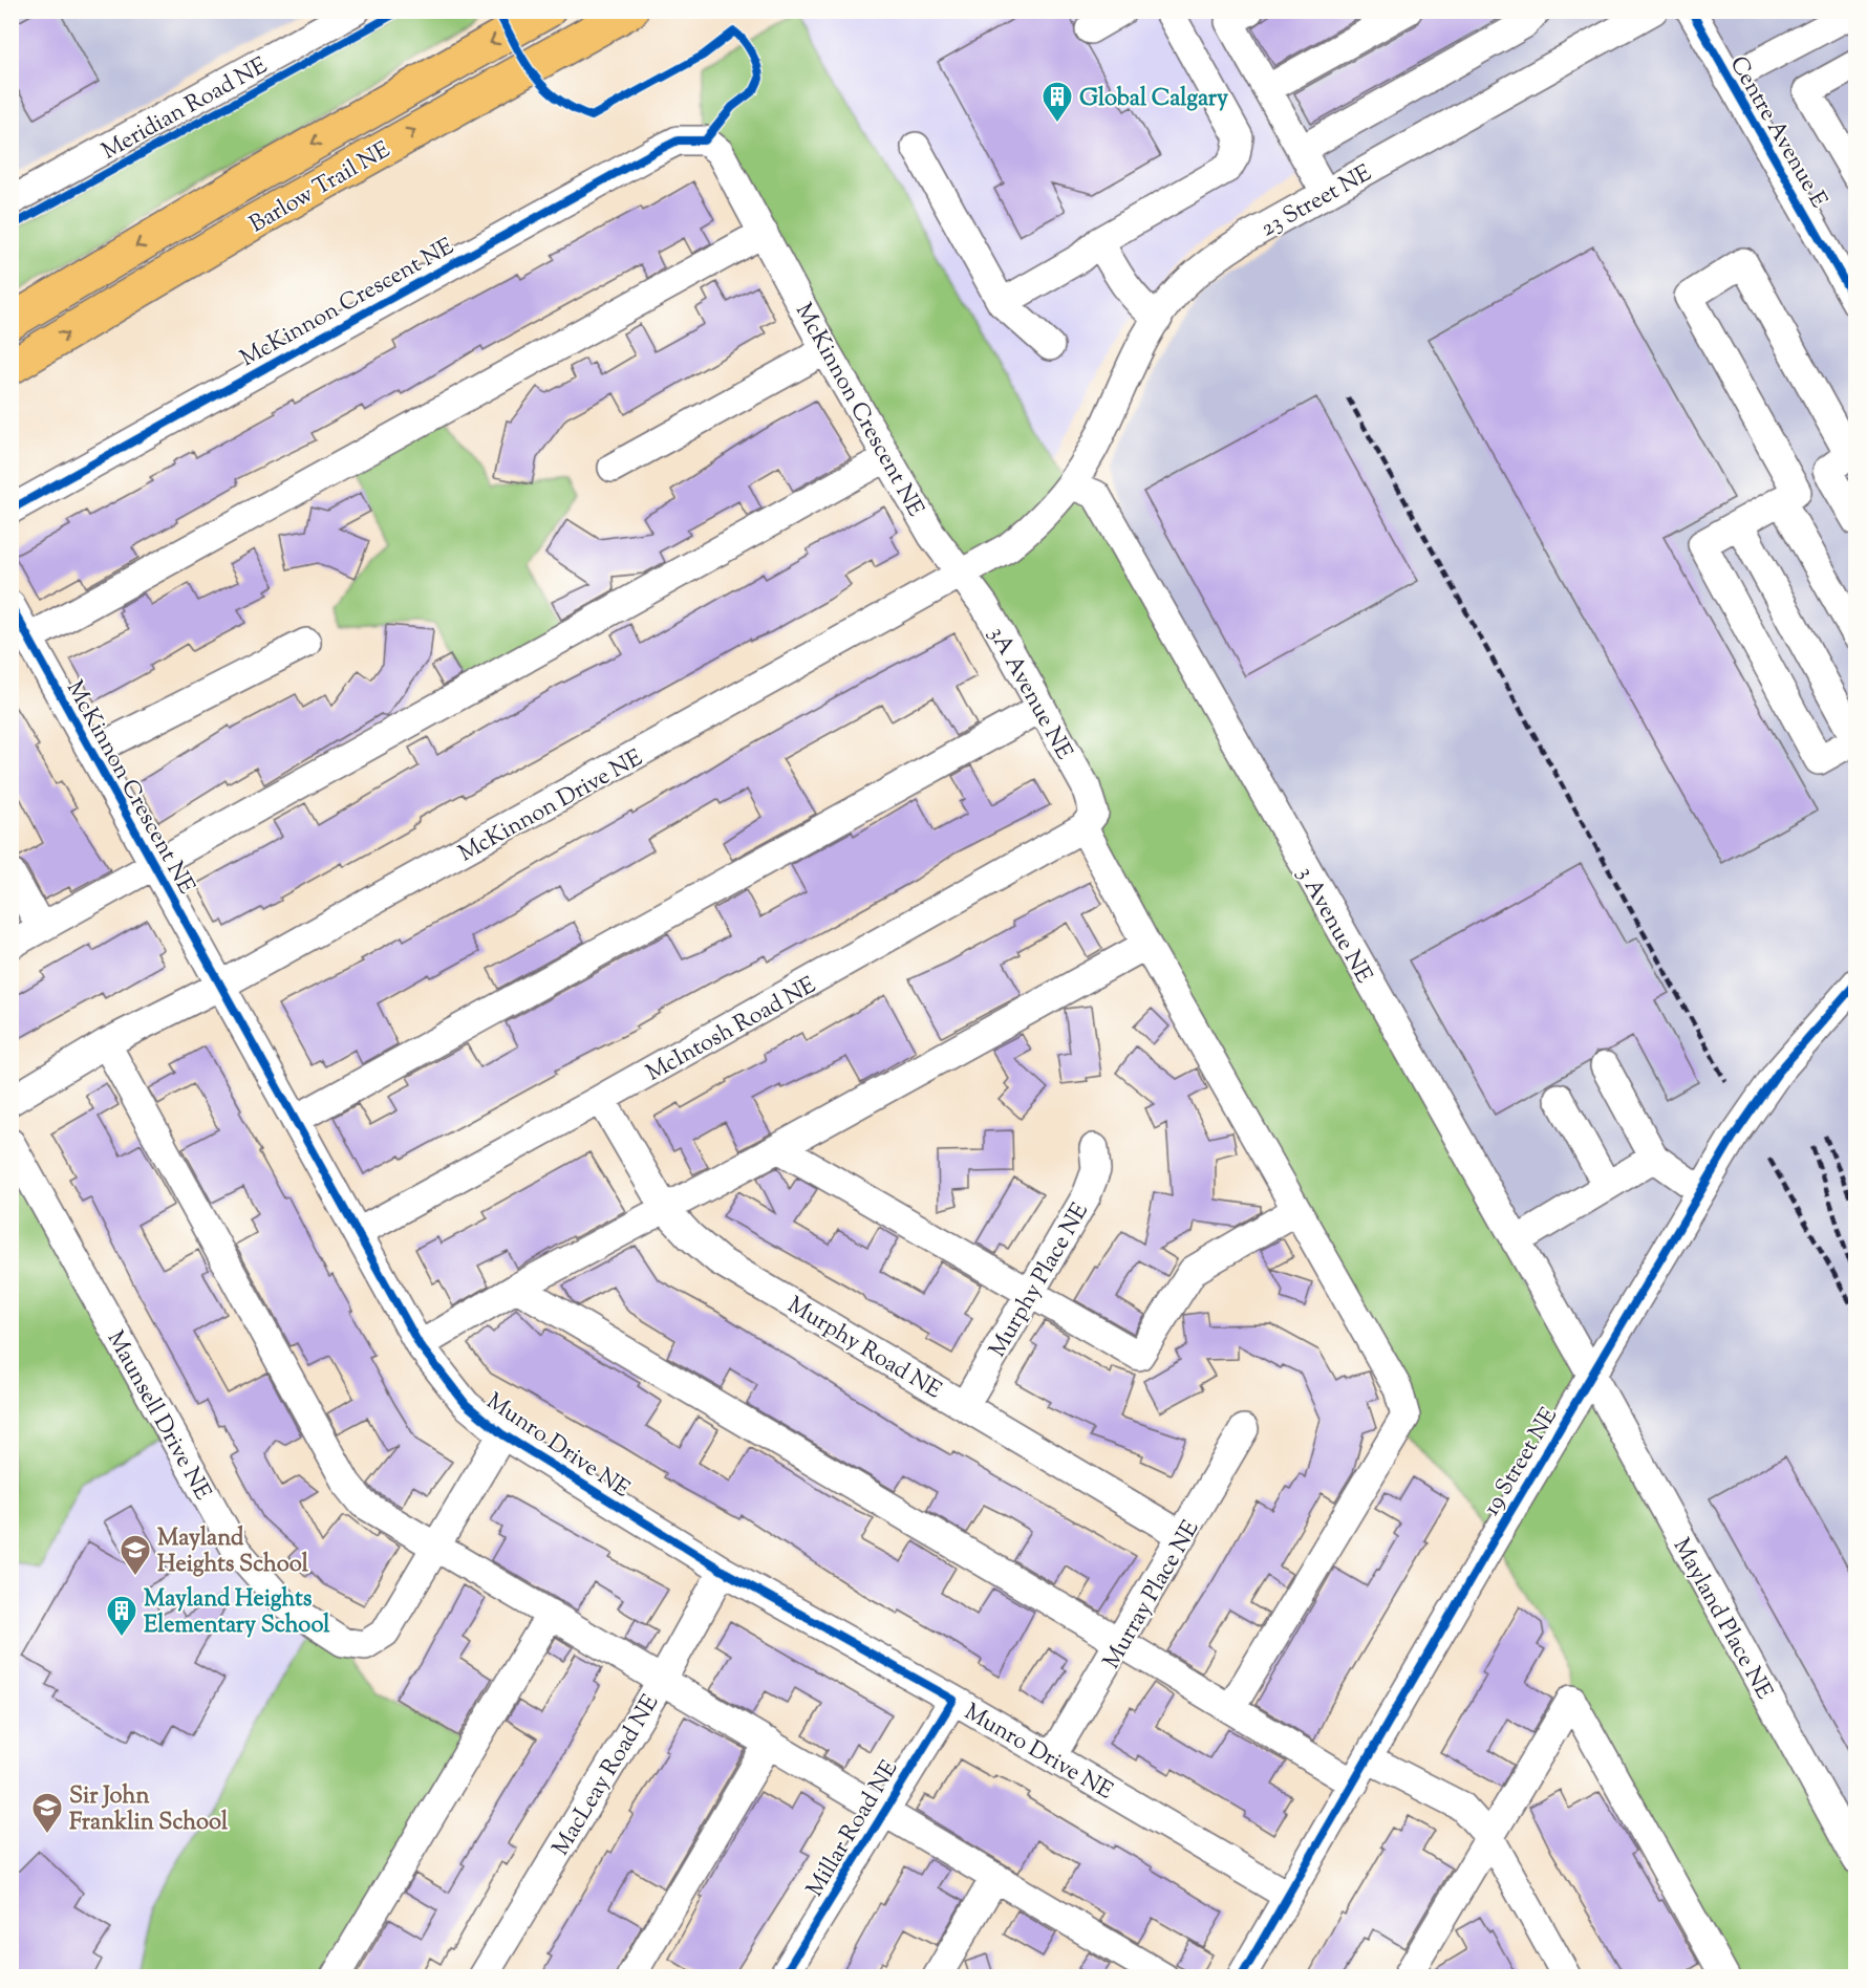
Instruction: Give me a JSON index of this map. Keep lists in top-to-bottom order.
{
  "streets": {
    "main road": ["Barlow Trail NE"],
    "street": [
      "Meridian Road NE",
      "Centre Avenue E",
      "23 Street NE",
      "McKinnon Crescent NE",
      "3A Avenue NE",
      "McKinnon Drive NE",
      "3 Avenue NE",
      "McIntosh Road NE",
      "Murphy Place NE",
      "Murphy Road NE",
      "Maunsell Drive NE",
      "Munro Drive NE",
      "19 Street NE",
      "Murray Place NE",
      "Mayland Place NE",
      "MacLeay Road NE",
      "Millar Road NE"
    ]
  },
  "crossings": [
    ["23 Street NE", "McKinnon Drive NE"],
    ["23 Street NE", "3 Avenue NE"],
    ["McKinnon Crescent NE", "3A Avenue NE"],
    ["McKinnon Crescent NE", "McKinnon Drive NE"],
    ["McKinnon Crescent NE", "Munro Drive NE"],
    ["3A Avenue NE", "McKinnon Drive NE"],
    ["3A Avenue NE", "McIntosh Road NE"],
    ["McKinnon Drive NE", "3 Avenue NE"],
    ["McKinnon Drive NE", "Munro Drive NE"],
    ["3 Avenue NE", "19 Street NE"],
    ["3 Avenue NE", "Mayland Place NE"],
    ["McIntosh Road NE", "Murphy Road NE"],
    ["McIntosh Road NE", "Munro Drive NE"],
    ["Murphy Place NE", "Murphy Road NE"],
    ["Murphy Road NE", "Murray Place NE"],
    ["Maunsell Drive NE", "Munro Drive NE"],
    ["Munro Drive NE", "19 Street NE"],
    ["Munro Drive NE", "Murray Place NE"],
    ["Munro Drive NE", "MacLeay Road NE"],
    ["Munro Drive NE", "Millar Road NE"],
    ["19 Street NE", "Mayland Place NE"]
  ],
  "places": {
    "building": ["Global Calgary", "Mayland Heights Elementary School"],
    "school or university": ["Mayland Heights School", "Sir John Franklin School"]
  }
}
